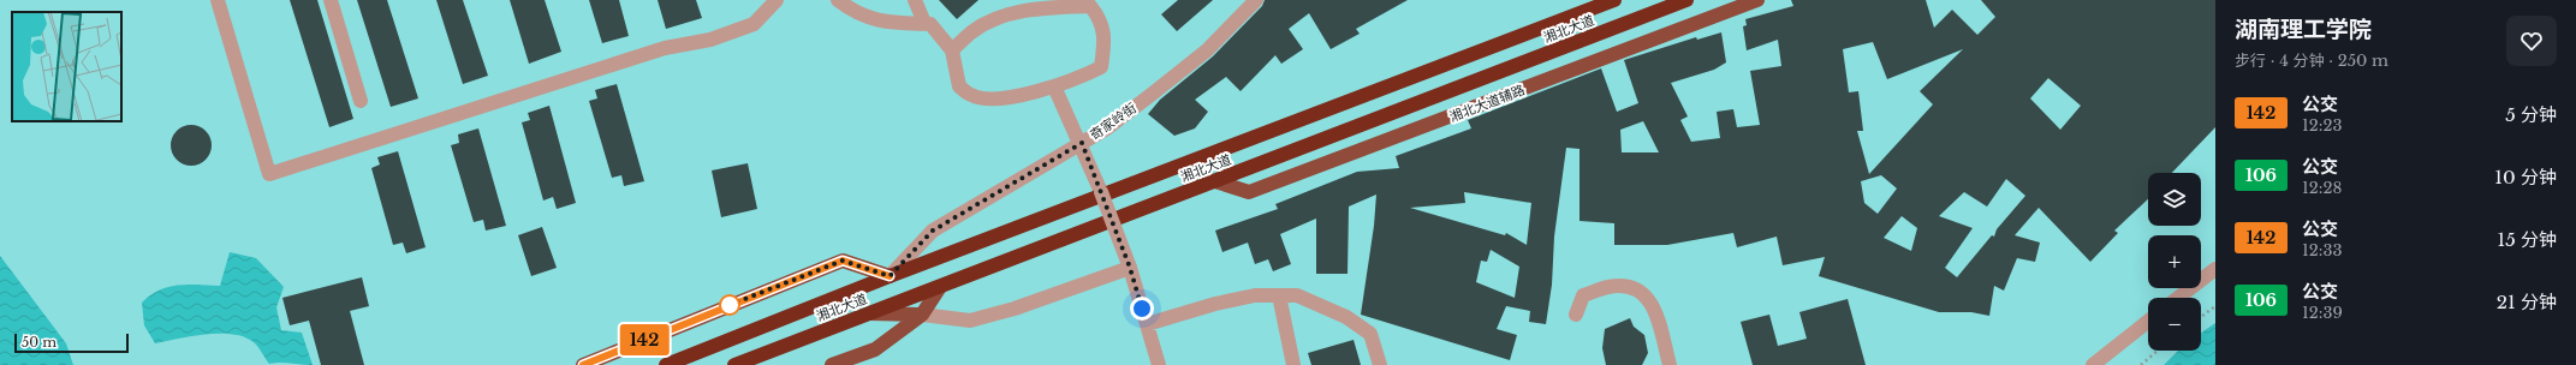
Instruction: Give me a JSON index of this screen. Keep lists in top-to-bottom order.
{
  "streets": {
    "highway": ["湘北大道"],
    "main road": ["湘北大道辅路"],
    "street": ["奇家岭街"]
  },
  "crossings": [
    ["湘北大道", "湘北大道辅路"],
    ["湘北大道", "奇家岭街"]
  ],
  "lines": ["bus line 142"],
  "scale_bar": "50 m",
  "page": {
    "on_map": "142",
    "heading": ["湖南理工学院", "步行 · 4 分钟 · 250 m"],
    "list": [
      {
        "mark": "142",
        "name": "公交",
        "note": "12:23",
        "value": "5 分钟"
      },
      {
        "mark": "106",
        "name": "公交",
        "note": "12:28",
        "value": "10 分钟"
      },
      {
        "mark": "142",
        "name": "公交",
        "note": "12:33",
        "value": "15 分钟"
      },
      {
        "mark": "106",
        "name": "公交",
        "note": "12:39",
        "value": "21 分钟"
      }
    ],
    "map_buttons": ["+", "−"],
    "scale": "50 m"
  }
}
